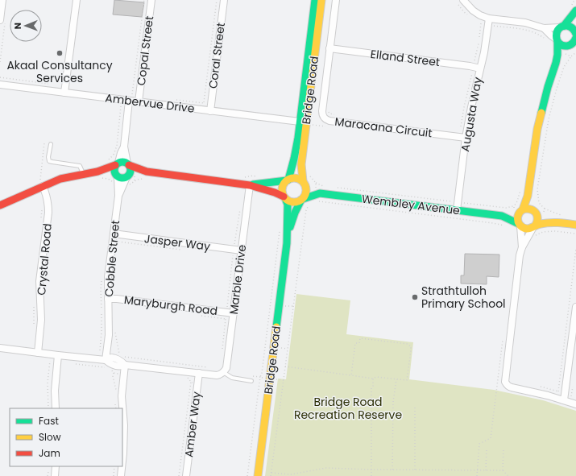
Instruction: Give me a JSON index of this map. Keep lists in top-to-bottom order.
{
  "streets": {
    "street": [
      "Copal Street",
      "Coral Street",
      "Elland Street",
      "Bridge Road",
      "Ambervue Drive",
      "Augusta Way",
      "Maracana Circuit",
      "Wembley Avenue",
      "Jasper Way",
      "Cobble Street",
      "Crystal Road",
      "Marble Drive",
      "Maryburgh Road",
      "Amber Way"
    ]
  },
  "crossings": [
    ["Copal Street", "Ambervue Drive"],
    ["Coral Street", "Ambervue Drive"],
    ["Elland Street", "Augusta Way"],
    ["Elland Street", "Maracana Circuit"],
    ["Bridge Road", "Ambervue Drive"],
    ["Bridge Road", "Wembley Avenue"],
    ["Augusta Way", "Maracana Circuit"],
    ["Augusta Way", "Wembley Avenue"],
    ["Jasper Way", "Cobble Street"],
    ["Jasper Way", "Marble Drive"],
    ["Cobble Street", "Maryburgh Road"],
    ["Marble Drive", "Maryburgh Road"]
  ],
  "parks": ["Bridge Road Recreation Reserve"],
  "places": ["Akaal Consultancy Services", "Strathtulloh Primary School"],
  "legend": ["Fast", "Slow", "Jam"],
  "north": "left"
}
